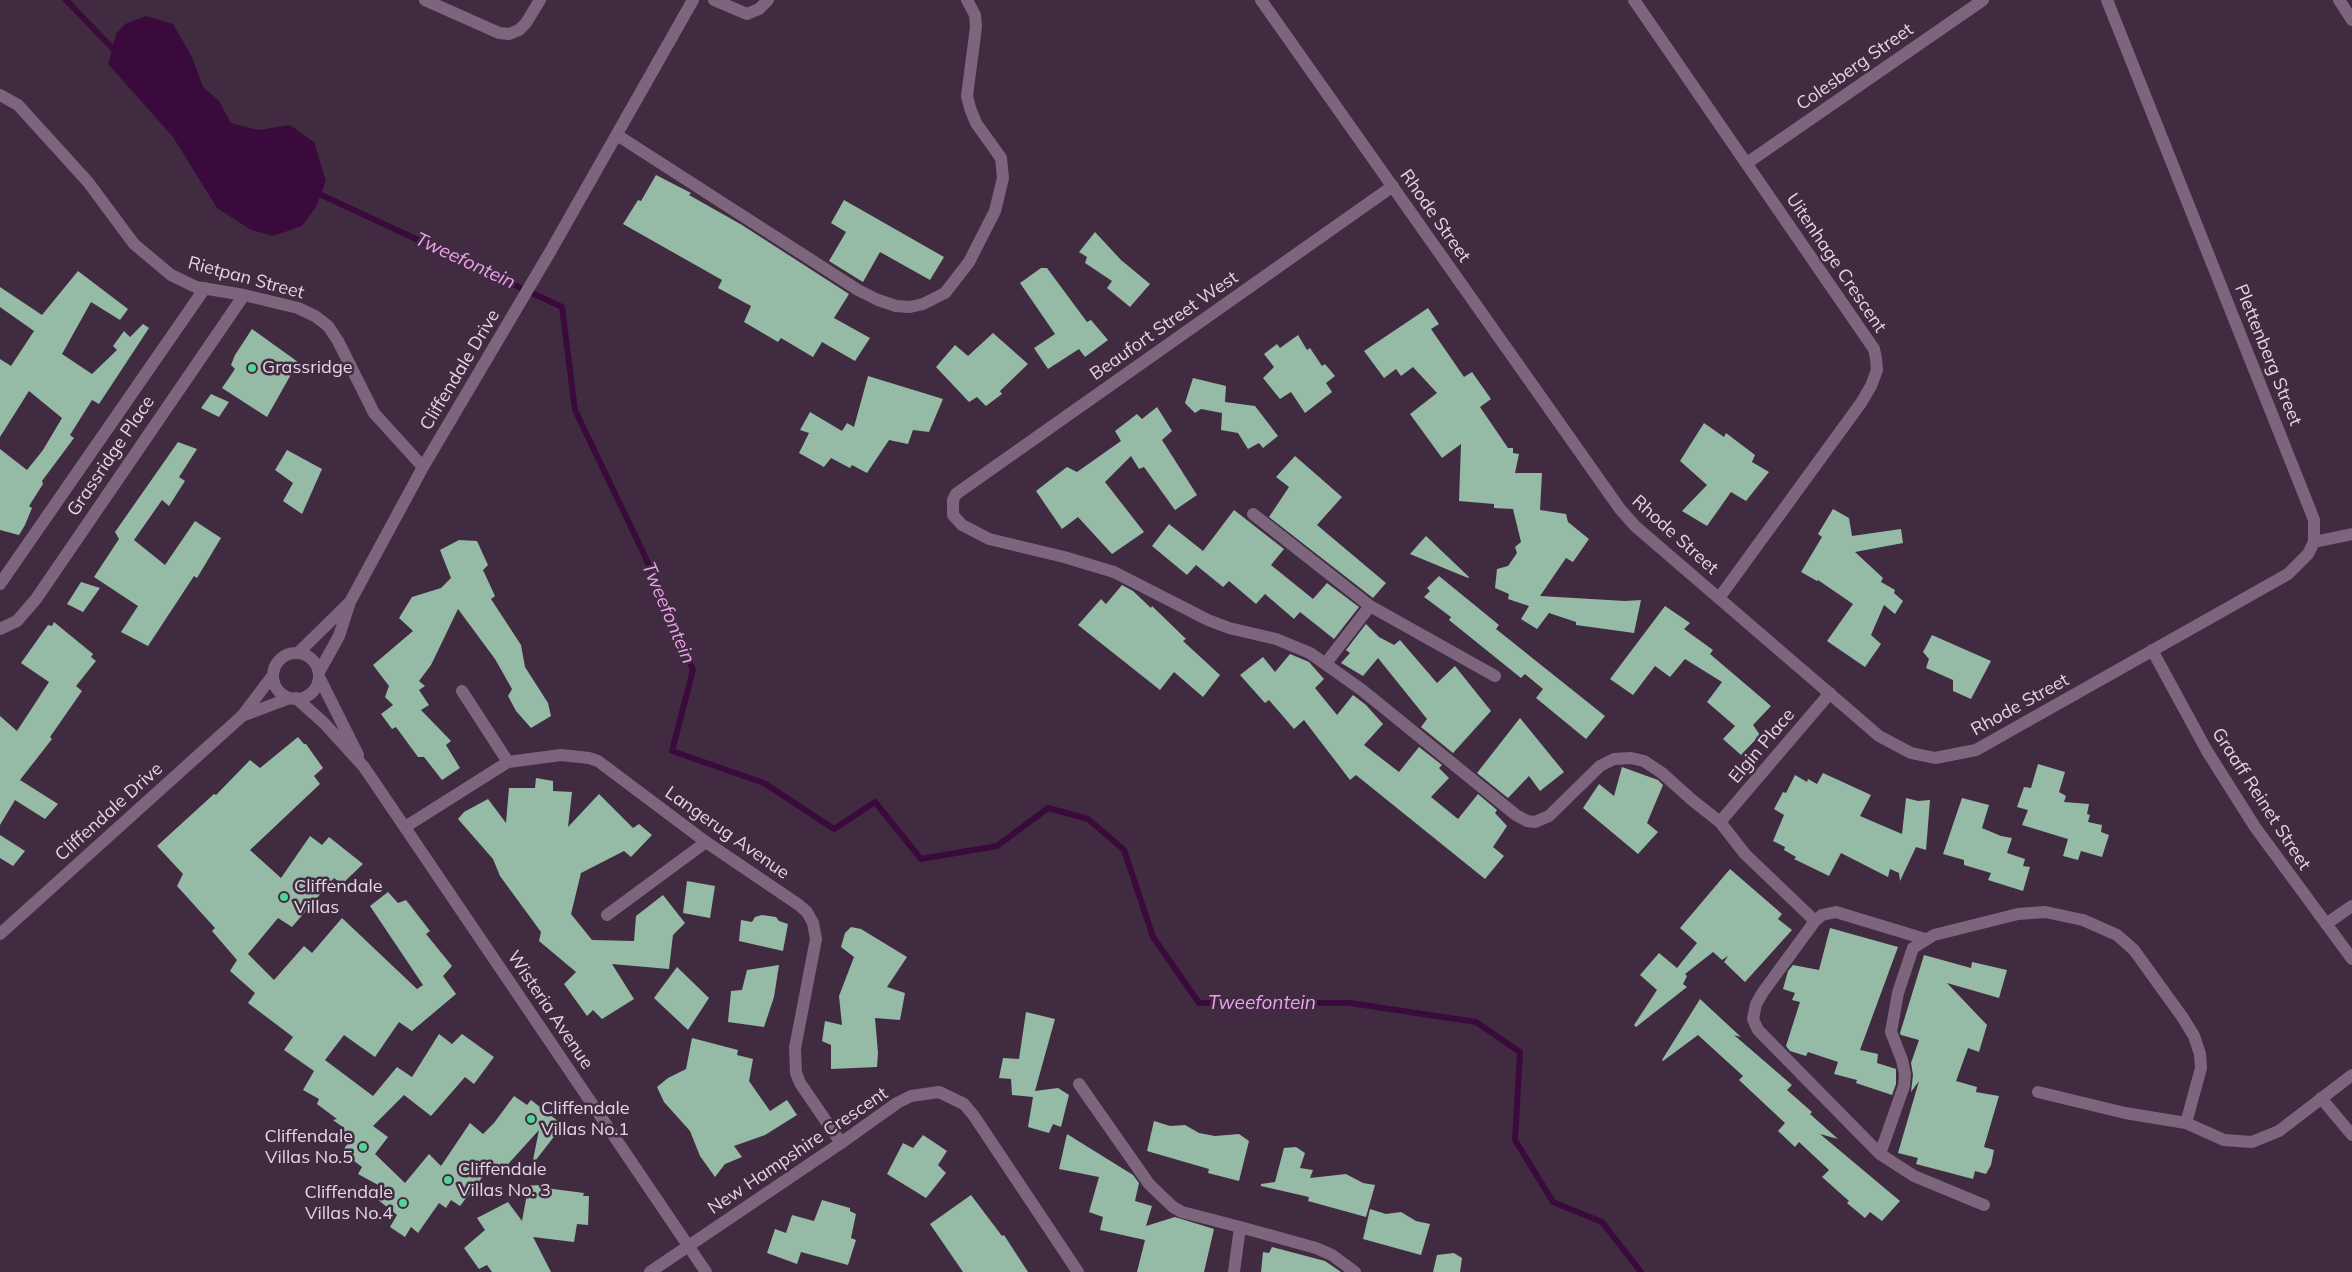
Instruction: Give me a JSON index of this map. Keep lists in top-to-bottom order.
{
  "streets": {
    "street": [
      "Colesberg Street",
      "Rhode Street",
      "Uitenhage Crescent",
      "Rietpan Street",
      "Beaufort Street West",
      "Plettenberg Street",
      "Cliffendale Drive",
      "Grassridge Place",
      "Elgin Place",
      "Graaff Reinet Street",
      "Langerug Avenue",
      "Wisteria Avenue",
      "New Hampshire Crescent"
    ]
  },
  "crossings": [
    ["Colesberg Street", "Uitenhage Crescent"],
    ["Rhode Street", "Uitenhage Crescent"],
    ["Rhode Street", "Beaufort Street West"],
    ["Rhode Street", "Elgin Place"],
    ["Rhode Street", "Graaff Reinet Street"],
    ["Rietpan Street", "Cliffendale Drive"],
    ["Rietpan Street", "Grassridge Place"],
    ["Cliffendale Drive", "Wisteria Avenue"],
    ["Langerug Avenue", "Wisteria Avenue"],
    ["Langerug Avenue", "New Hampshire Crescent"],
    ["Wisteria Avenue", "New Hampshire Crescent"]
  ],
  "water": ["Tweefontein"],
  "places": [
    "Grassridge",
    "Cliffendale Villas",
    "Cliffendale Villas No.1",
    "Cliffendale Villas No.5",
    "Cliffendale Villas No. 3",
    "Cliffendale Villas No.4"
  ]
}
